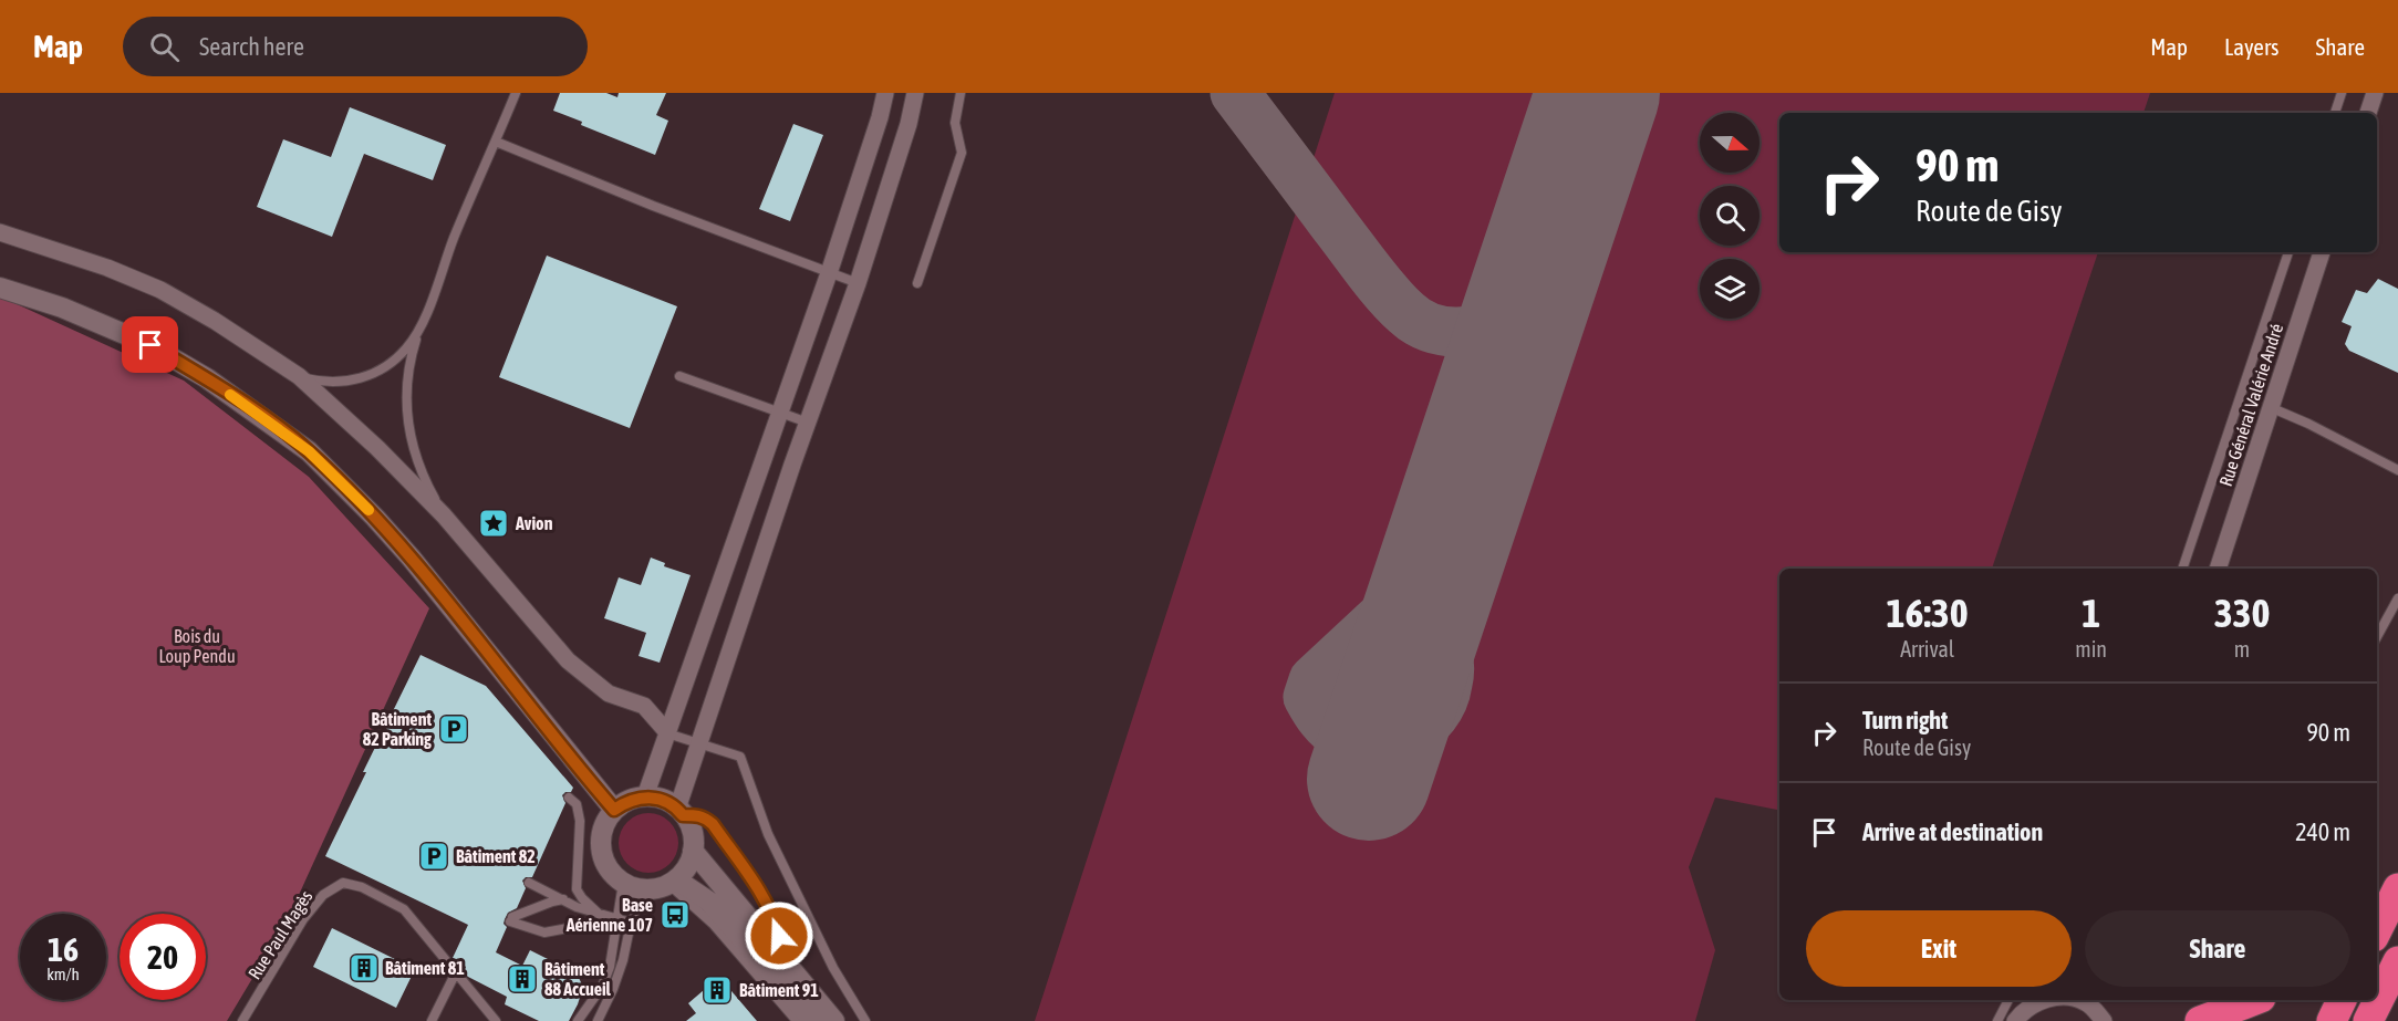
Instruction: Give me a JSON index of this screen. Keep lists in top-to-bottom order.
{
  "streets": {
    "street": ["Rue Général Valérie André"],
    "lane": ["Rue Paul Magès"]
  },
  "parks": ["Bois du Loup Pendu"],
  "places": {
    "place": ["Avion"],
    "parking": ["Bâtiment 82 Parking", "Bâtiment 82"],
    "bus stop": ["Base Aérienne 107"],
    "building": ["Bâtiment 81", "Bâtiment 88 Accueil", "Bâtiment 91"]
  },
  "north": "right",
  "page": {
    "header": "Map",
    "search": "Search here",
    "nav": ["Map", "Layers", "Share"],
    "turn": ["90 m", "Route de Gisy"],
    "eta": [
      "16:30",
      "Arrival",
      "1",
      "min",
      "330",
      "m"
    ],
    "list": [
      {
        "name": "Turn right",
        "note": "Route de Gisy",
        "value": "90 m"
      },
      {
        "name": "Arrive at destination",
        "value": "240 m"
      }
    ],
    "buttons": ["Exit", "Share"],
    "speed": "16 km/h",
    "limit": "20"
  }
}
